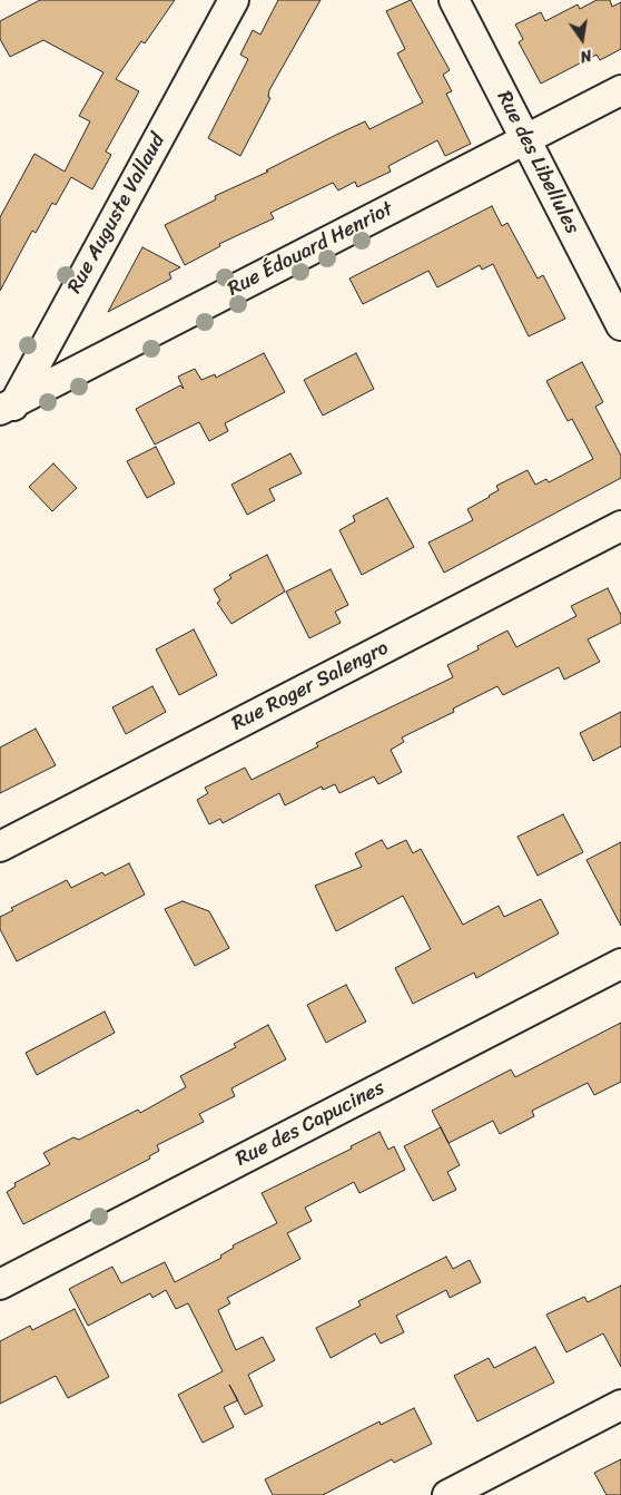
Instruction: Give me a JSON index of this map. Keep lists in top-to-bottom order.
{
  "streets": {
    "street": [
      "Rue des Libellules",
      "Rue Auguste Vallaud",
      "Rue Édouard Henriot",
      "Rue Roger Salengro",
      "Rue des Capucines"
    ]
  },
  "crossings": [
    ["Rue des Libellules", "Rue Édouard Henriot"],
    ["Rue Auguste Vallaud", "Rue Édouard Henriot"]
  ],
  "north": "bottom"
}
